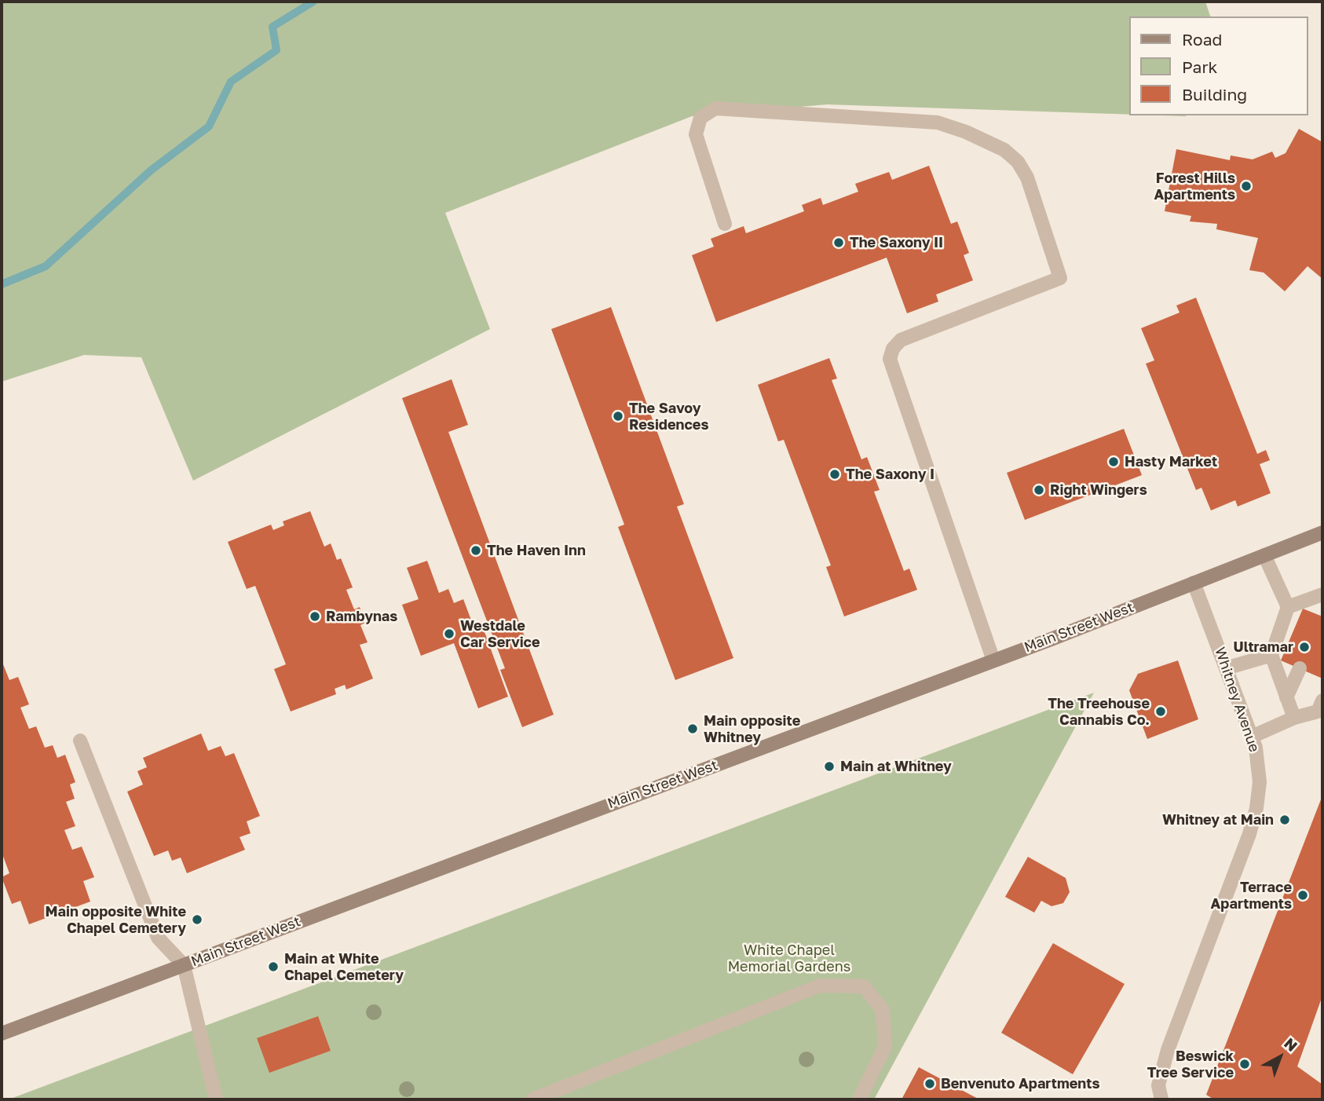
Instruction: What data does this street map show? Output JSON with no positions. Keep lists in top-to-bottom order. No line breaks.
{"streets":{"main road":["Main Street West"],"street":["Whitney Avenue"]},"crossings":[["Main Street West","Whitney Avenue"]],"parks":["White Chapel Memorial Gardens"],"places":["Forest Hills Apartments","The Saxony II","The Savoy Residences","Hasty Market","The Saxony I","Right Wingers","The Haven Inn","Rambynas","Westdale Car Service","Ultramar","The Treehouse Cannabis Co.","Main opposite Whitney","Main at Whitney","Whitney at Main","Terrace Apartments","Main opposite White Chapel Cemetery","Main at White Chapel Cemetery","Beswick Tree Service","Benvenuto Apartments"],"legend":["Road","Park","Building"],"north":"top right"}
